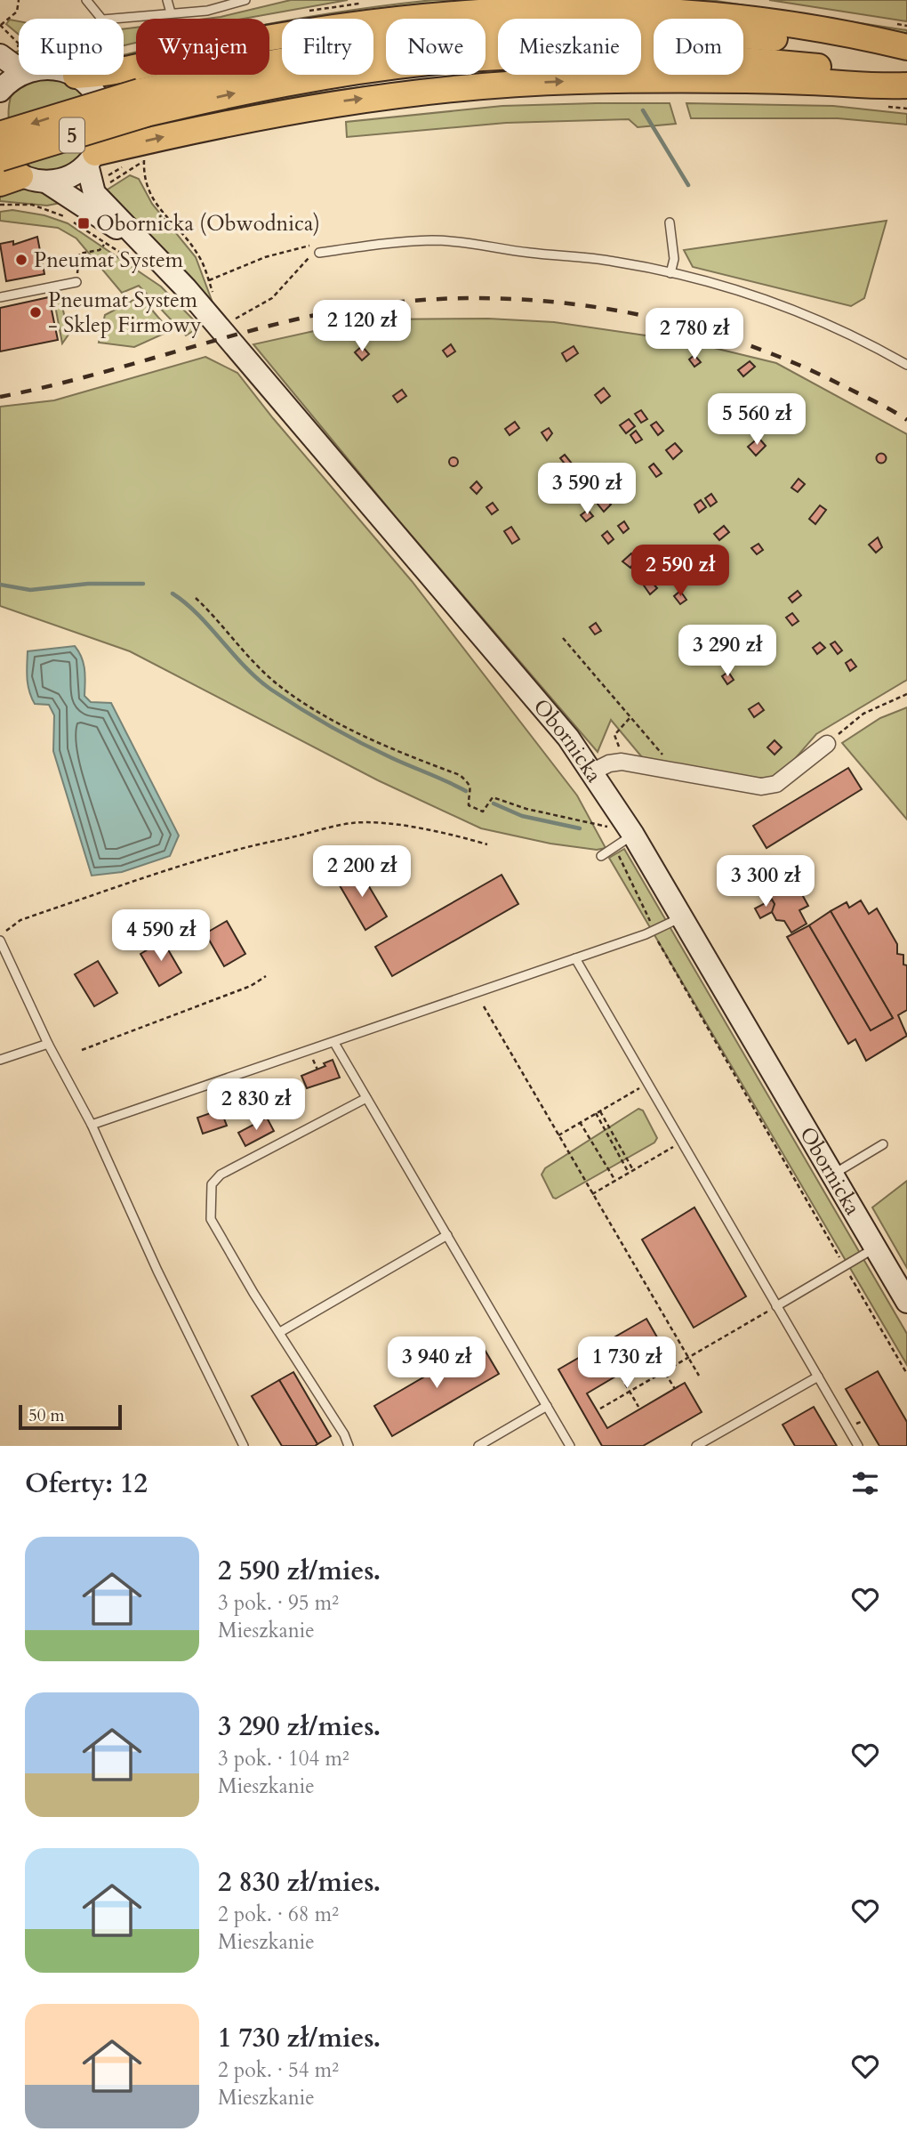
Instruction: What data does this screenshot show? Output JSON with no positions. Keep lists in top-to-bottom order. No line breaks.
{"streets":{"main road":["5","Obornicka"]},"places":{"transit":["Obornicka (Obwodnica)"],"other":["Pneumat System","Pneumat System - Sklep Firmowy"]},"scale_bar":"50 m","page":{"chip":["Kupno","Wynajem","Filtry","Nowe","Mieszkanie","Dom"],"price":["2 120 zł","2 780 zł","5 560 zł","3 590 zł","2 590 zł","3 290 zł","2 200 zł","3 300 zł","4 590 zł","2 830 zł","3 940 zł","1 730 zł"],"scale":"50 m","heading":"Oferty: 12","list":[{"name":"2 590 zł/mies.","note":"3 pok. · 95 m² · Mieszkanie"},{"name":"3 290 zł/mies.","note":"3 pok. · 104 m² · Mieszkanie"},{"name":"2 830 zł/mies.","note":"2 pok. · 68 m² · Mieszkanie"},{"name":"1 730 zł/mies.","note":"2 pok. · 54 m² · Mieszkanie"}]}}
